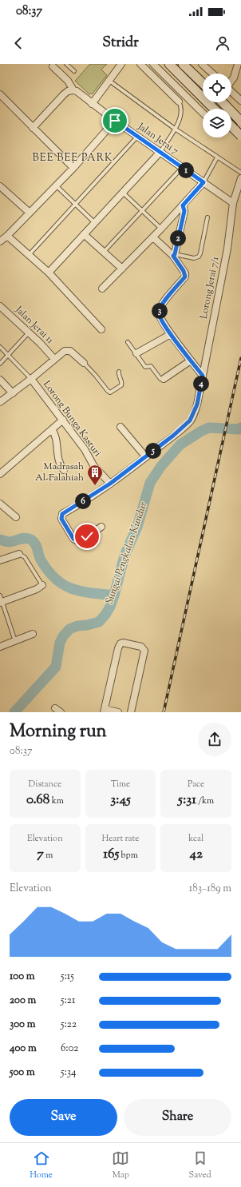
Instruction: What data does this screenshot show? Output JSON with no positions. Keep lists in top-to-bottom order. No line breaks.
{"streets":{"street":["Jalan Jerai 7","Lorong Jerai 7/1","Jalan Jerai 11","Lorong Bunga Kasturi"]},"crossings":[["Jalan Jerai 7","Lorong Jerai 7/1"],["Lorong Jerai 7/1","Lorong Bunga Kasturi"]],"districts":["BEE BEE PARK"],"water":["Sungai Pengkalan Kundur"],"places":{"building":["Madrasah Al-Falahiah"]},"page":{"status":"08:37","header":"Stridr","pins":["1","2","3","4","5","6"],"heading":["Morning run","08:37"],"stats":[["Distance","0.68 km"],["Time","3:45"],["Pace","5:31 /km"],["Elevation","7 m"],["Heart rate","165 bpm"],["kcal","42"]],"chart":["Elevation","183–189 m"],"list":[{"name":"100 m","note":"5:15"},{"name":"200 m","note":"5:21"},{"name":"300 m","note":"5:22"},{"name":"400 m","note":"6:02"},{"name":"500 m","note":"5:34"}],"buttons":["Save","Share"],"tabs":["Home","Map","Saved"]}}
